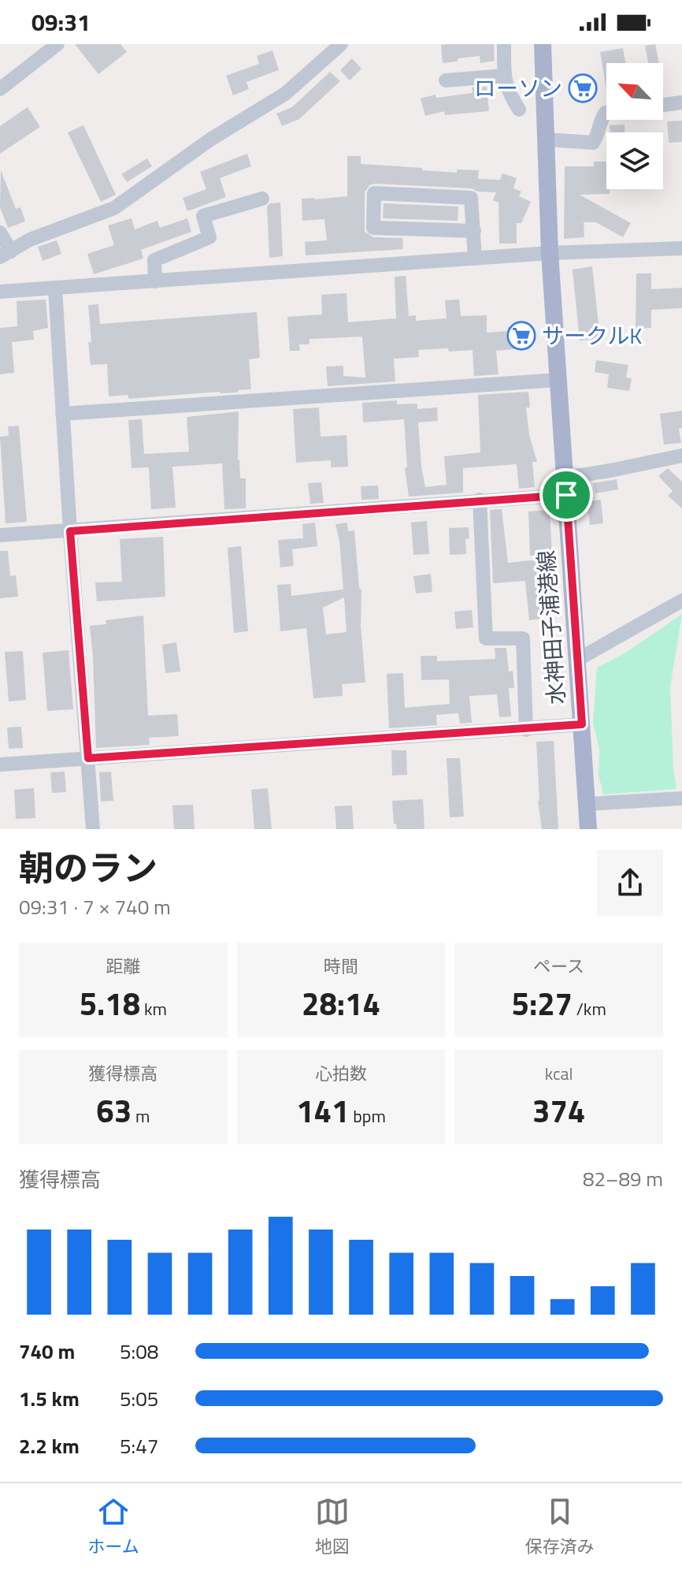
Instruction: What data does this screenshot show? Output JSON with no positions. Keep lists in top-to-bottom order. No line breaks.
{"streets":{"main road":["水神田子浦港線"]},"places":{"supermarket":["ローソン","サークルK"]},"north":"top left","page":{"status":"09:31","heading":["朝のラン","09:31 · 7 × 740 m"],"stats":[["距離","5.18 km"],["時間","28:14"],["ペース","5:27 /km"],["獲得標高","63 m"],["心拍数","141 bpm"],["kcal","374"]],"chart":["獲得標高","82–89 m"],"list":[{"name":"740 m","note":"5:08"},{"name":"1.5 km","note":"5:05"},{"name":"2.2 km","note":"5:47"}],"tabs":["ホーム","地図","保存済み"]}}
